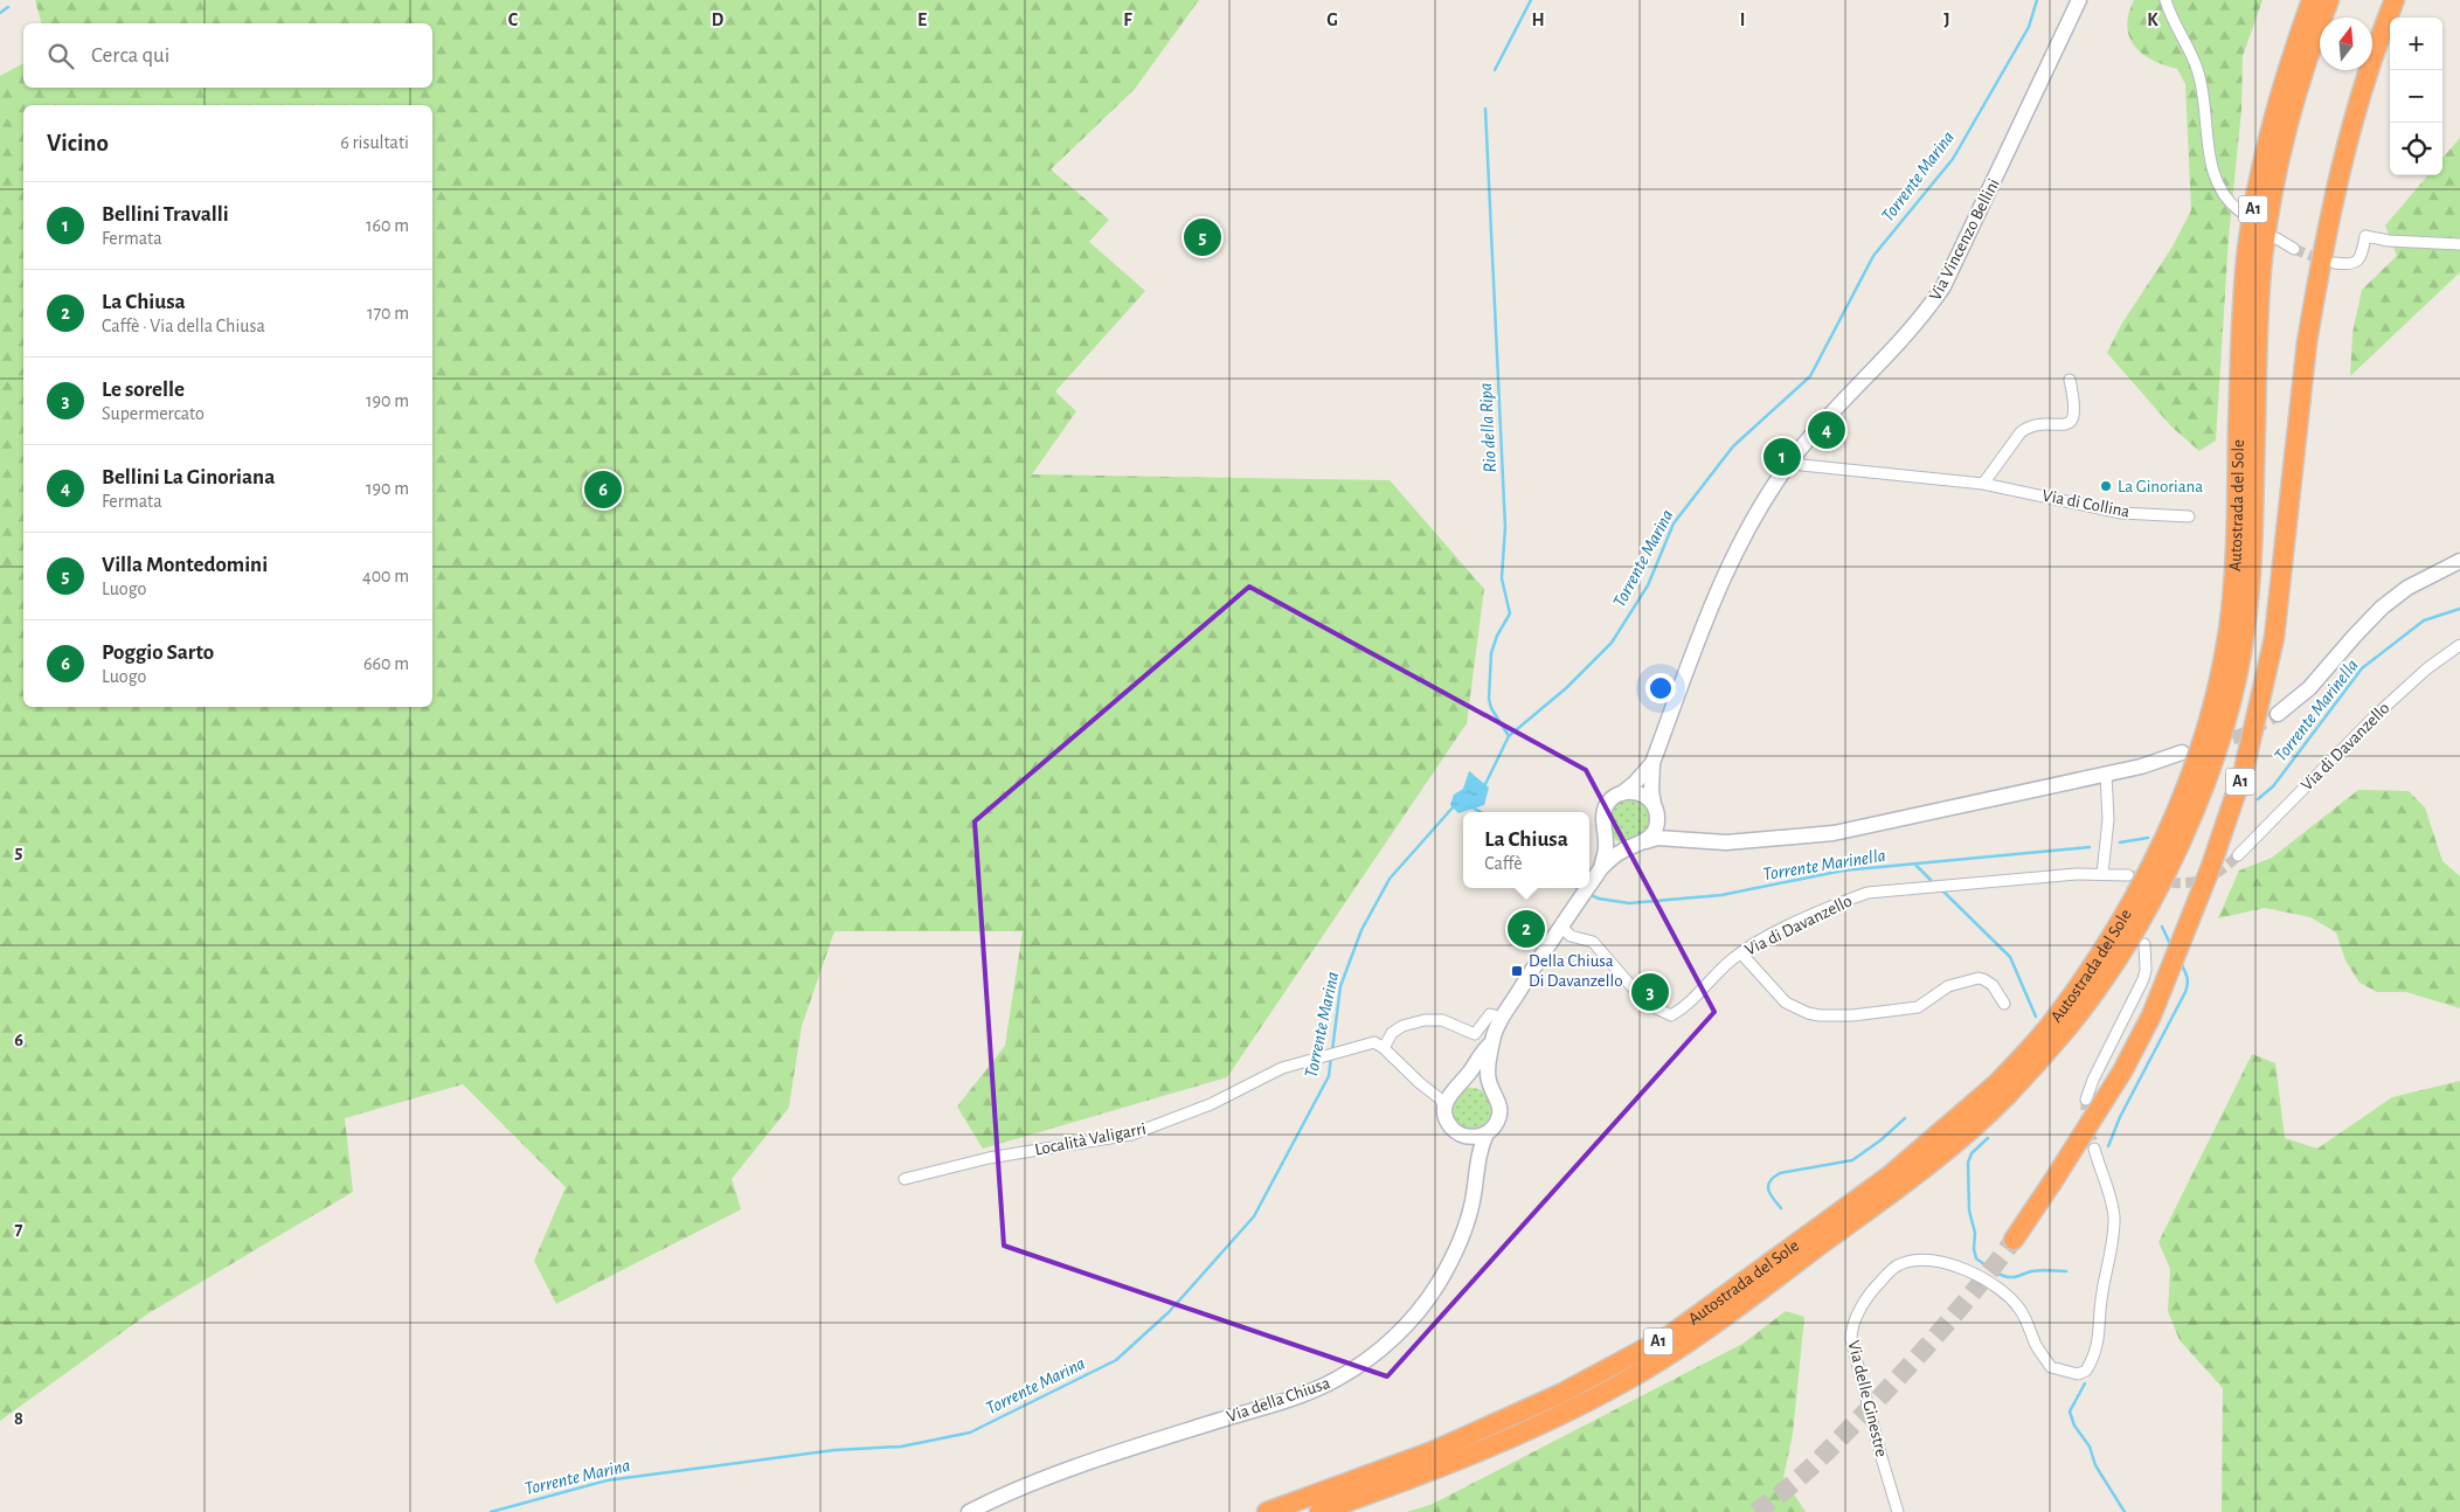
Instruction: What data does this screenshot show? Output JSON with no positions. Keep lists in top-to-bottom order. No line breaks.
{"streets":{"highway":["A1","Autostrada del Sole"],"main road":["Via Vincenzo Bellini","Via della Chiusa"],"street":["Via di Collina","Via di Davanzello","Località Valigarri","Via delle Ginestre"]},"crossings":[["Via Vincenzo Bellini","Via di Collina"],["Via Vincenzo Bellini","Via della Chiusa"],["Via di Davanzello","Via della Chiusa"]],"water":["Torrente Marina","Rio della Ripa","Torrente Marinella"],"places":{"other":["La Ginoriana"],"transit":["Della Chiusa Di Davanzello"]},"north":"top","page":{"map_buttons":["+","−"],"search":"Cerca qui","heading":["Vicino","6 risultati"],"list":[{"mark":"1","name":"Bellini Travalli","note":"Fermata","value":"160 m"},{"mark":"2","name":"La Chiusa","note":"Caffè · Via della Chiusa","value":"170 m"},{"mark":"3","name":"Le sorelle","note":"Supermercato","value":"190 m"},{"mark":"4","name":"Bellini La Ginoriana","note":"Fermata","value":"190 m"},{"mark":"5","name":"Villa Montedomini","note":"Luogo","value":"400 m"},{"mark":"6","name":"Poggio Sarto","note":"Luogo","value":"660 m"}],"pins":["5","4","1","6","2","3"],"popup":["La Chiusa","Caffè"]},"grid":{"columns":["C","D","E","F","G","H","I","J","K"],"rows":["5","6","7","8"]}}
